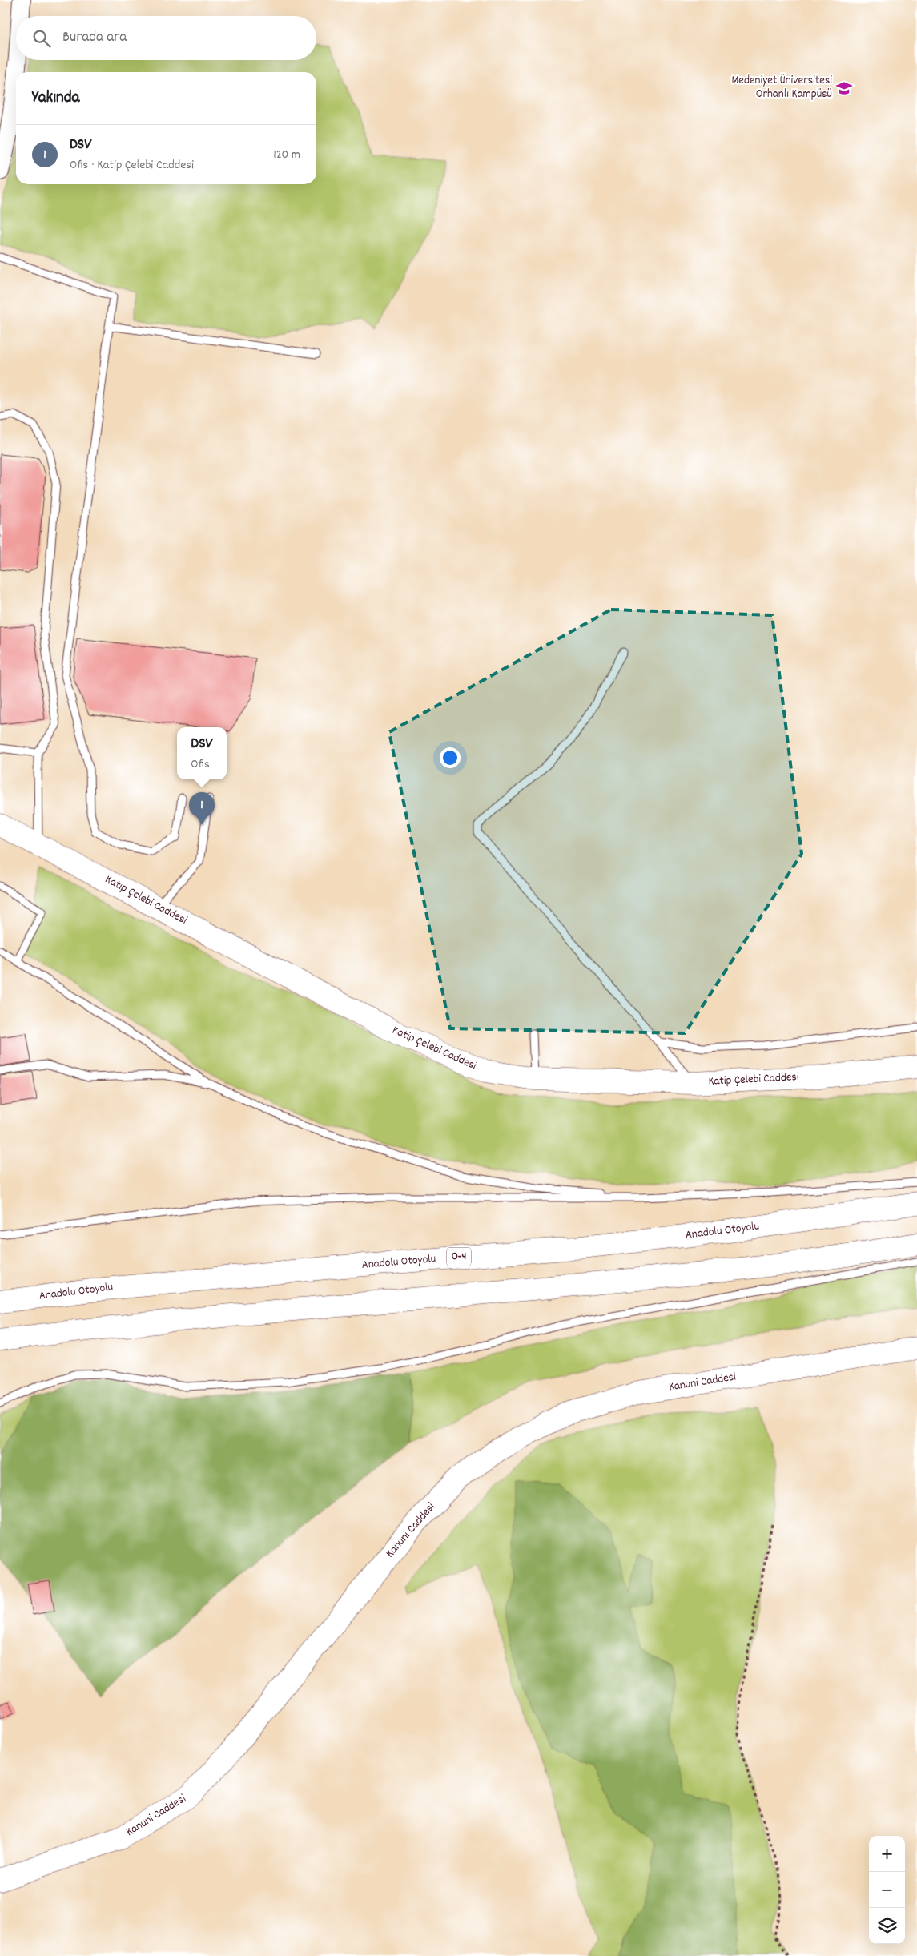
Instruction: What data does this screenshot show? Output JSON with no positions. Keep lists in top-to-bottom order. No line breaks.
{"streets":{"main road":["Katip Çelebi Caddesi","Anadolu Otoyolu","O-4","Kanuni Caddesi"]},"places":{"school or university":["Medeniyet Üniversitesi Orhanlı Kampüsü"]},"page":{"search":"Burada ara","heading":"Yakında","list":[{"mark":"1","name":"DSV","note":"Ofis · Katip Çelebi Caddesi","value":"120 m"}],"popup":["DSV","Ofis"],"pins":"1","map_buttons":["+","−"]}}
